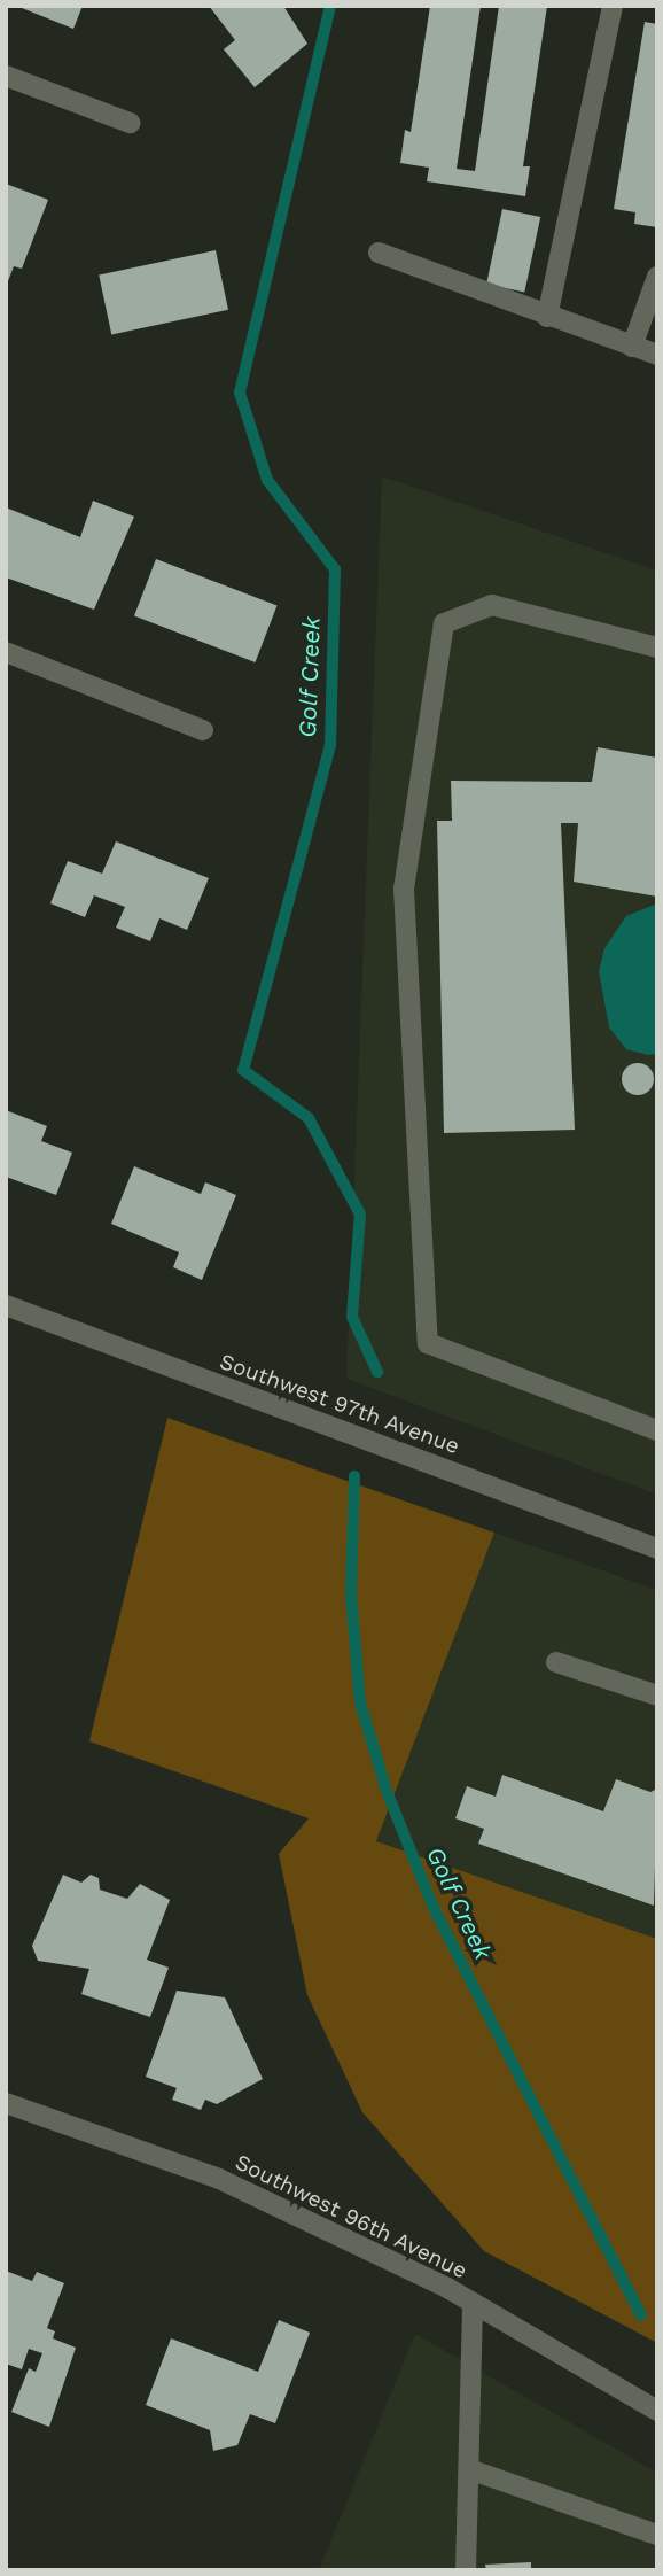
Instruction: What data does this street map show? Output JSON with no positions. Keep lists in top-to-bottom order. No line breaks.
{"streets":{"street":["Southwest 97th Avenue","Southwest 96th Avenue"]},"water":["Golf Creek"]}
